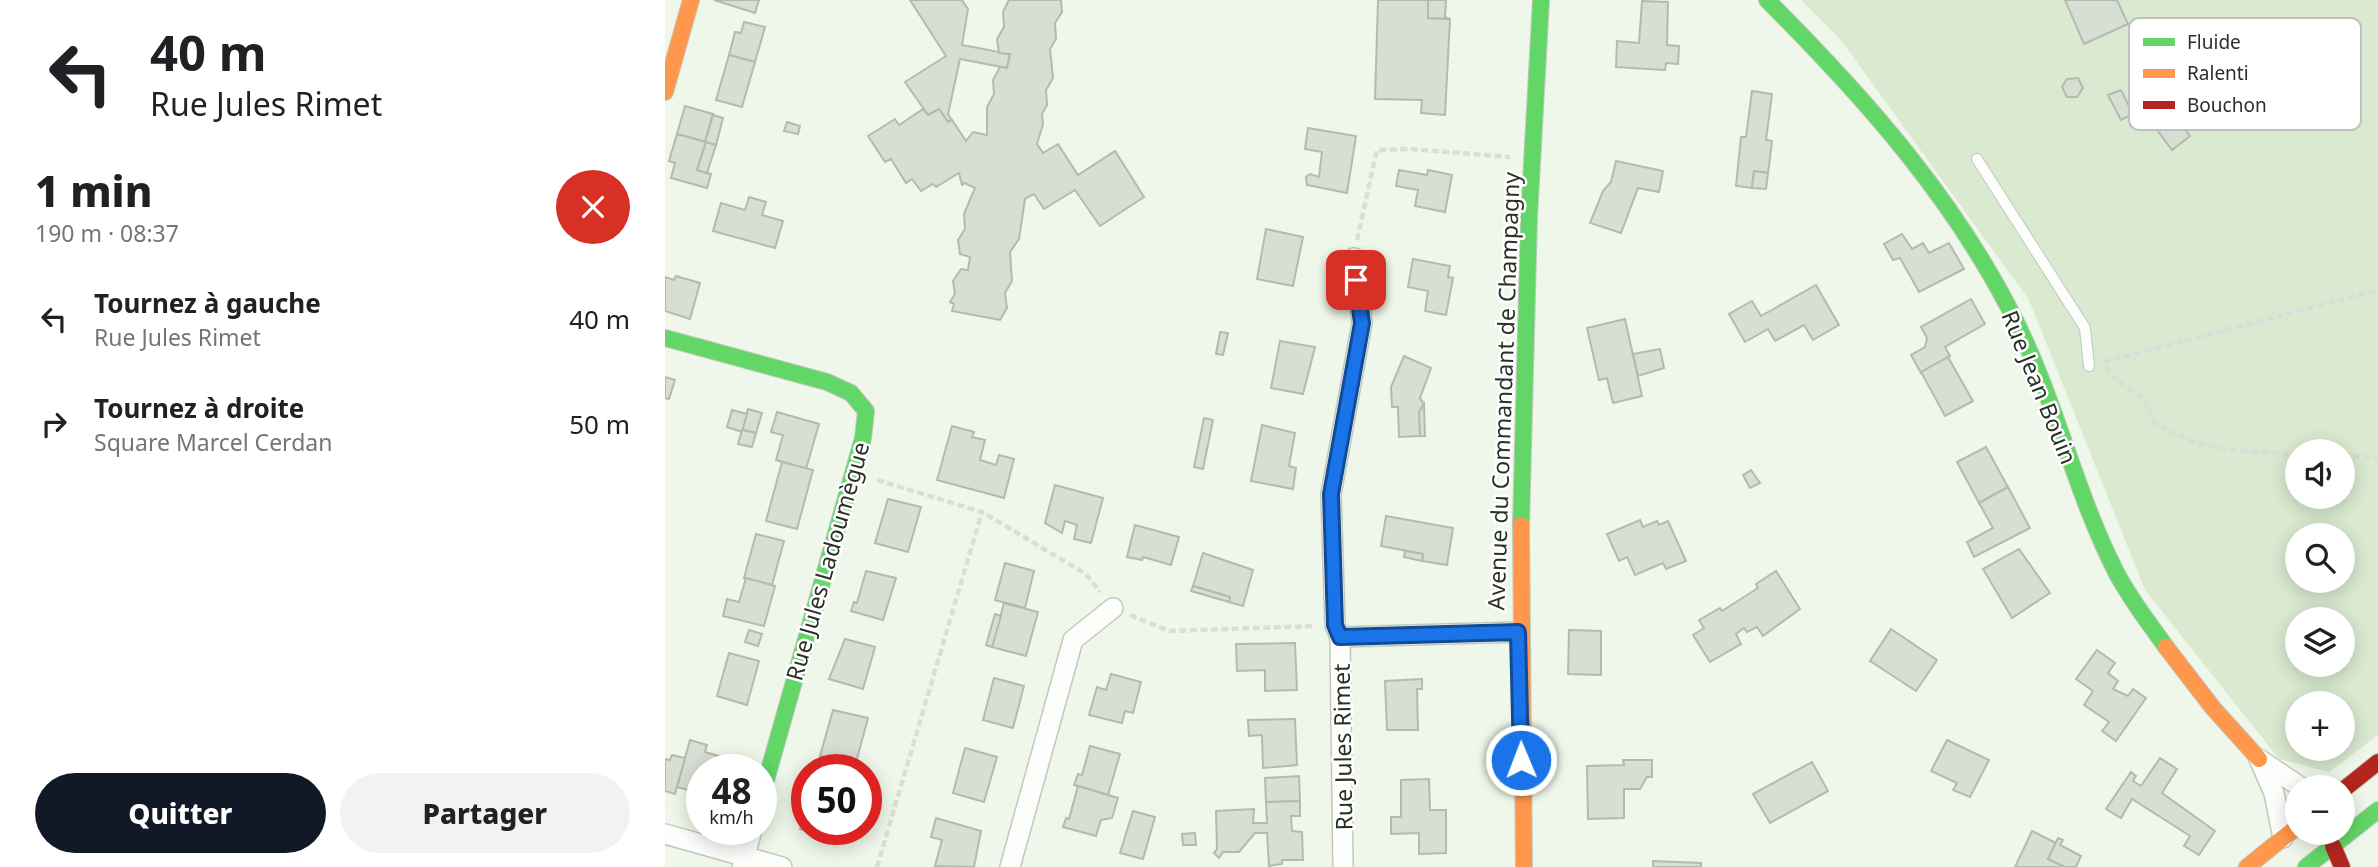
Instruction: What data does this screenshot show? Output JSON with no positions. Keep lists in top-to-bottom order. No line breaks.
{"streets":{"street":["Rue Jean Bouin","Avenue du Commandant de Champagny","Rue Jules Ladoumègue","Rue Jules Rimet"]},"crossings":[["Avenue du Commandant de Champagny","Rue Jules Rimet"]],"legend":["Fluide","Ralenti","Bouchon"],"page":{"turn":["40 m","Rue Jules Rimet"],"heading":["1 min","190 m · 08:37"],"list":[{"name":"Tournez à gauche","note":"Rue Jules Rimet","value":"40 m"},{"name":"Tournez à droite","note":"Square Marcel Cerdan","value":"50 m"}],"map_buttons":["+","−"],"speed":"48 km/h","limit":"50","buttons":["Quitter","Partager"]}}
